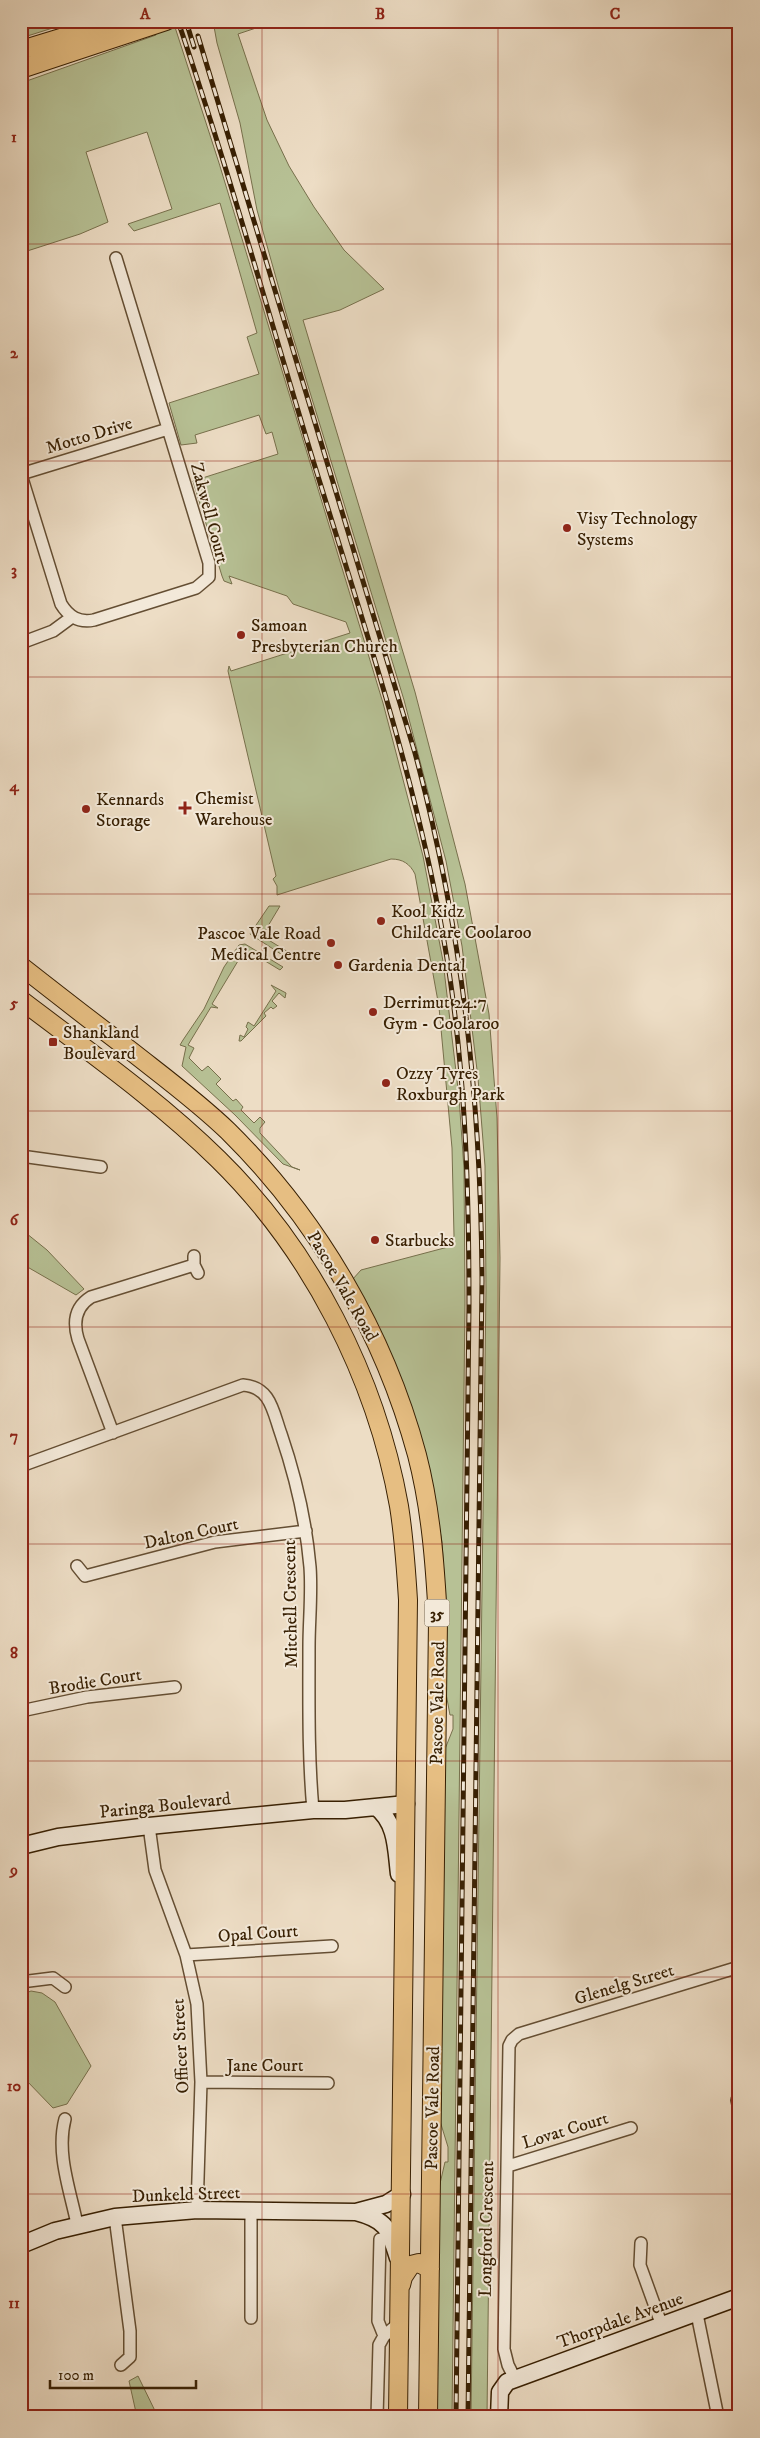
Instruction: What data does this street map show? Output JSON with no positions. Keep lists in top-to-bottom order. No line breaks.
{"streets":{"main road":["Pascoe Vale Road","35"],"street":["Motto Drive","Zakwell Court","Dalton Court","Mitchell Crescent","Brodie Court","Paringa Boulevard","Opal Court","Glenelg Street","Officer Street","Jane Court","Lovat Court","Dunkeld Street","Longford Crescent","Thorpdale Avenue"]},"crossings":[["Motto Drive","Zakwell Court"],["Pascoe Vale Road","Paringa Boulevard"],["Pascoe Vale Road","Dunkeld Street"],["Dalton Court","Mitchell Crescent"],["Mitchell Crescent","Paringa Boulevard"],["Paringa Boulevard","Officer Street"],["Opal Court","Officer Street"],["Glenelg Street","Longford Crescent"],["Officer Street","Jane Court"],["Officer Street","Dunkeld Street"],["Lovat Court","Longford Crescent"],["Longford Crescent","Thorpdale Avenue"]],"places":{"other":["Visy Technology Systems","Samoan Presbyterian Church","Kennards Storage","Kool Kidz Childcare Coolaroo","Pascoe Vale Road Medical Centre","Gardenia Dental","Derrimut 24:7 Gym - Coolaroo","Ozzy Tyres Roxburgh Park","Starbucks"],"health":["Chemist Warehouse"],"transit":["Shankland Boulevard"]},"scale_bar":"100 m","grid":{"columns":["A","B","C"],"rows":["1","2","3","4","5","6","7","8","9","10","11"]}}
